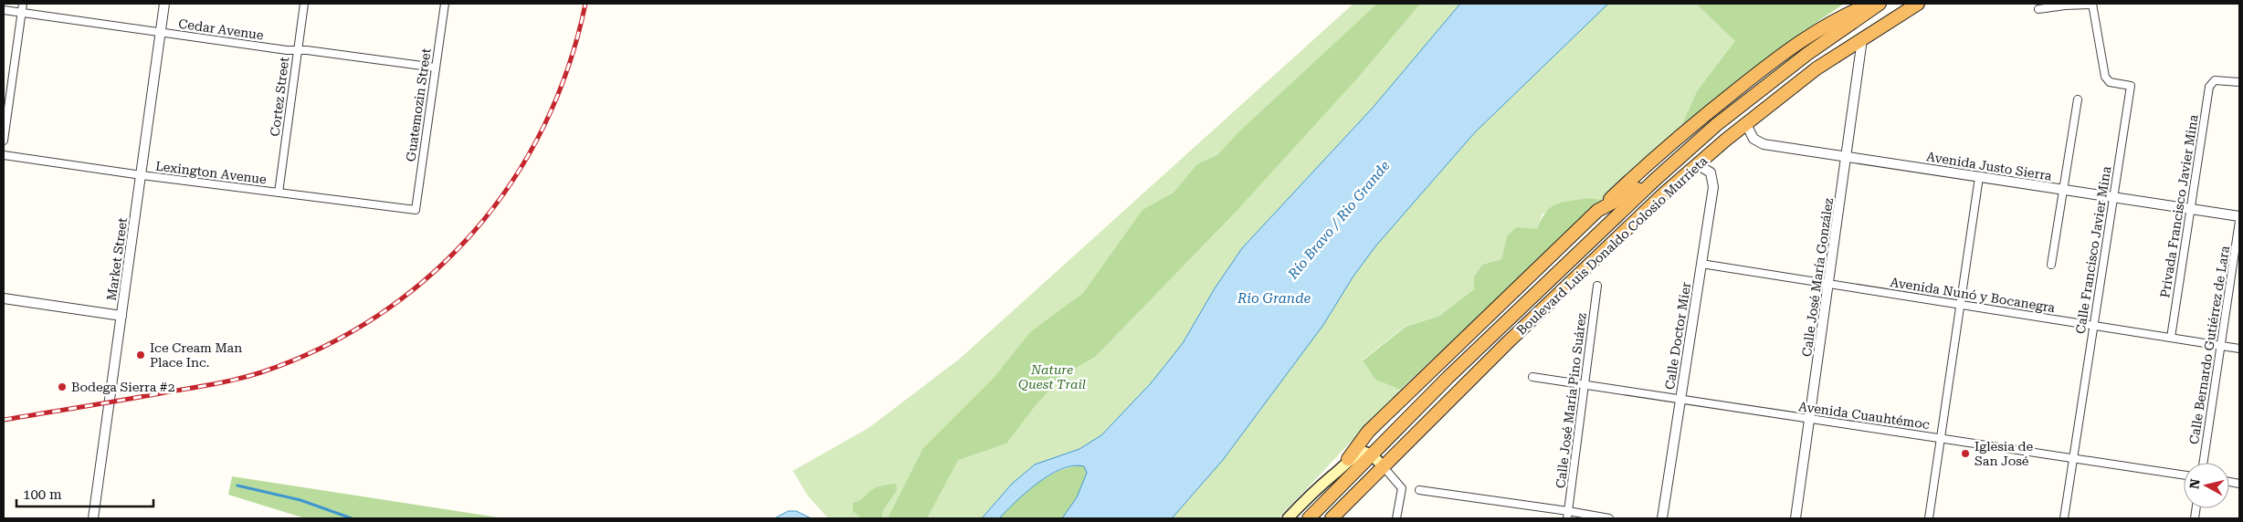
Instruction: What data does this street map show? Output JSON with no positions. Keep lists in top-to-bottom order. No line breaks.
{"streets":{"highway":["Boulevard Luis Donaldo Colosio Murrieta"],"street":["Cedar Avenue","Cortez Street","Guatemozin Street","Avenida Justo Sierra","Lexington Avenue","Privada Francisco Javier Mina","Calle Francisco Javier Mina","Market Street","Calle José María González","Avenida Nunó y Bocanegra","Calle Doctor Mier","Calle Bernardo Gutiérrez de Lara","Calle José María Pino Suárez","Avenida Cuauhtémoc"]},"crossings":[["Cedar Avenue","Cortez Street"],["Cedar Avenue","Guatemozin Street"],["Cedar Avenue","Market Street"],["Cortez Street","Lexington Avenue"],["Guatemozin Street","Lexington Avenue"],["Avenida Justo Sierra","Privada Francisco Javier Mina"],["Avenida Justo Sierra","Boulevard Luis Donaldo Colosio Murrieta"],["Avenida Justo Sierra","Calle Francisco Javier Mina"],["Avenida Justo Sierra","Calle José María González"],["Lexington Avenue","Market Street"],["Privada Francisco Javier Mina","Avenida Nunó y Bocanegra"],["Boulevard Luis Donaldo Colosio Murrieta","Calle José María González"],["Boulevard Luis Donaldo Colosio Murrieta","Calle Doctor Mier"],["Calle Francisco Javier Mina","Avenida Nunó y Bocanegra"],["Calle Francisco Javier Mina","Avenida Cuauhtémoc"],["Calle José María González","Avenida Nunó y Bocanegra"],["Calle José María González","Avenida Cuauhtémoc"],["Avenida Nunó y Bocanegra","Calle Doctor Mier"],["Avenida Nunó y Bocanegra","Calle Bernardo Gutiérrez de Lara"],["Calle Doctor Mier","Avenida Cuauhtémoc"],["Calle José María Pino Suárez","Avenida Cuauhtémoc"]],"water":["Río Bravo / Rio Grande","Rio Grande"],"parks":["Nature Quest Trail"],"places":["Ice Cream Man Place Inc.","Bodega Sierra #2","Iglesia de San José"],"scale_bar":"100 m","north":"left"}
